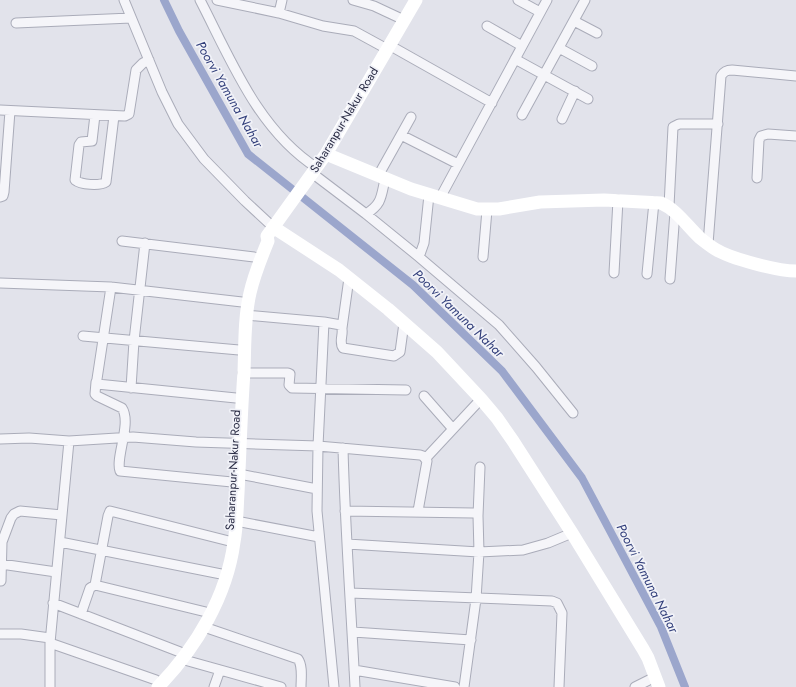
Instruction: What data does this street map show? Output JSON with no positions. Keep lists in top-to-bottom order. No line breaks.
{"streets":{"main road":["Saharanpur-Nakur Road"]},"water":["Poorvi Yamuna Nahar"]}
